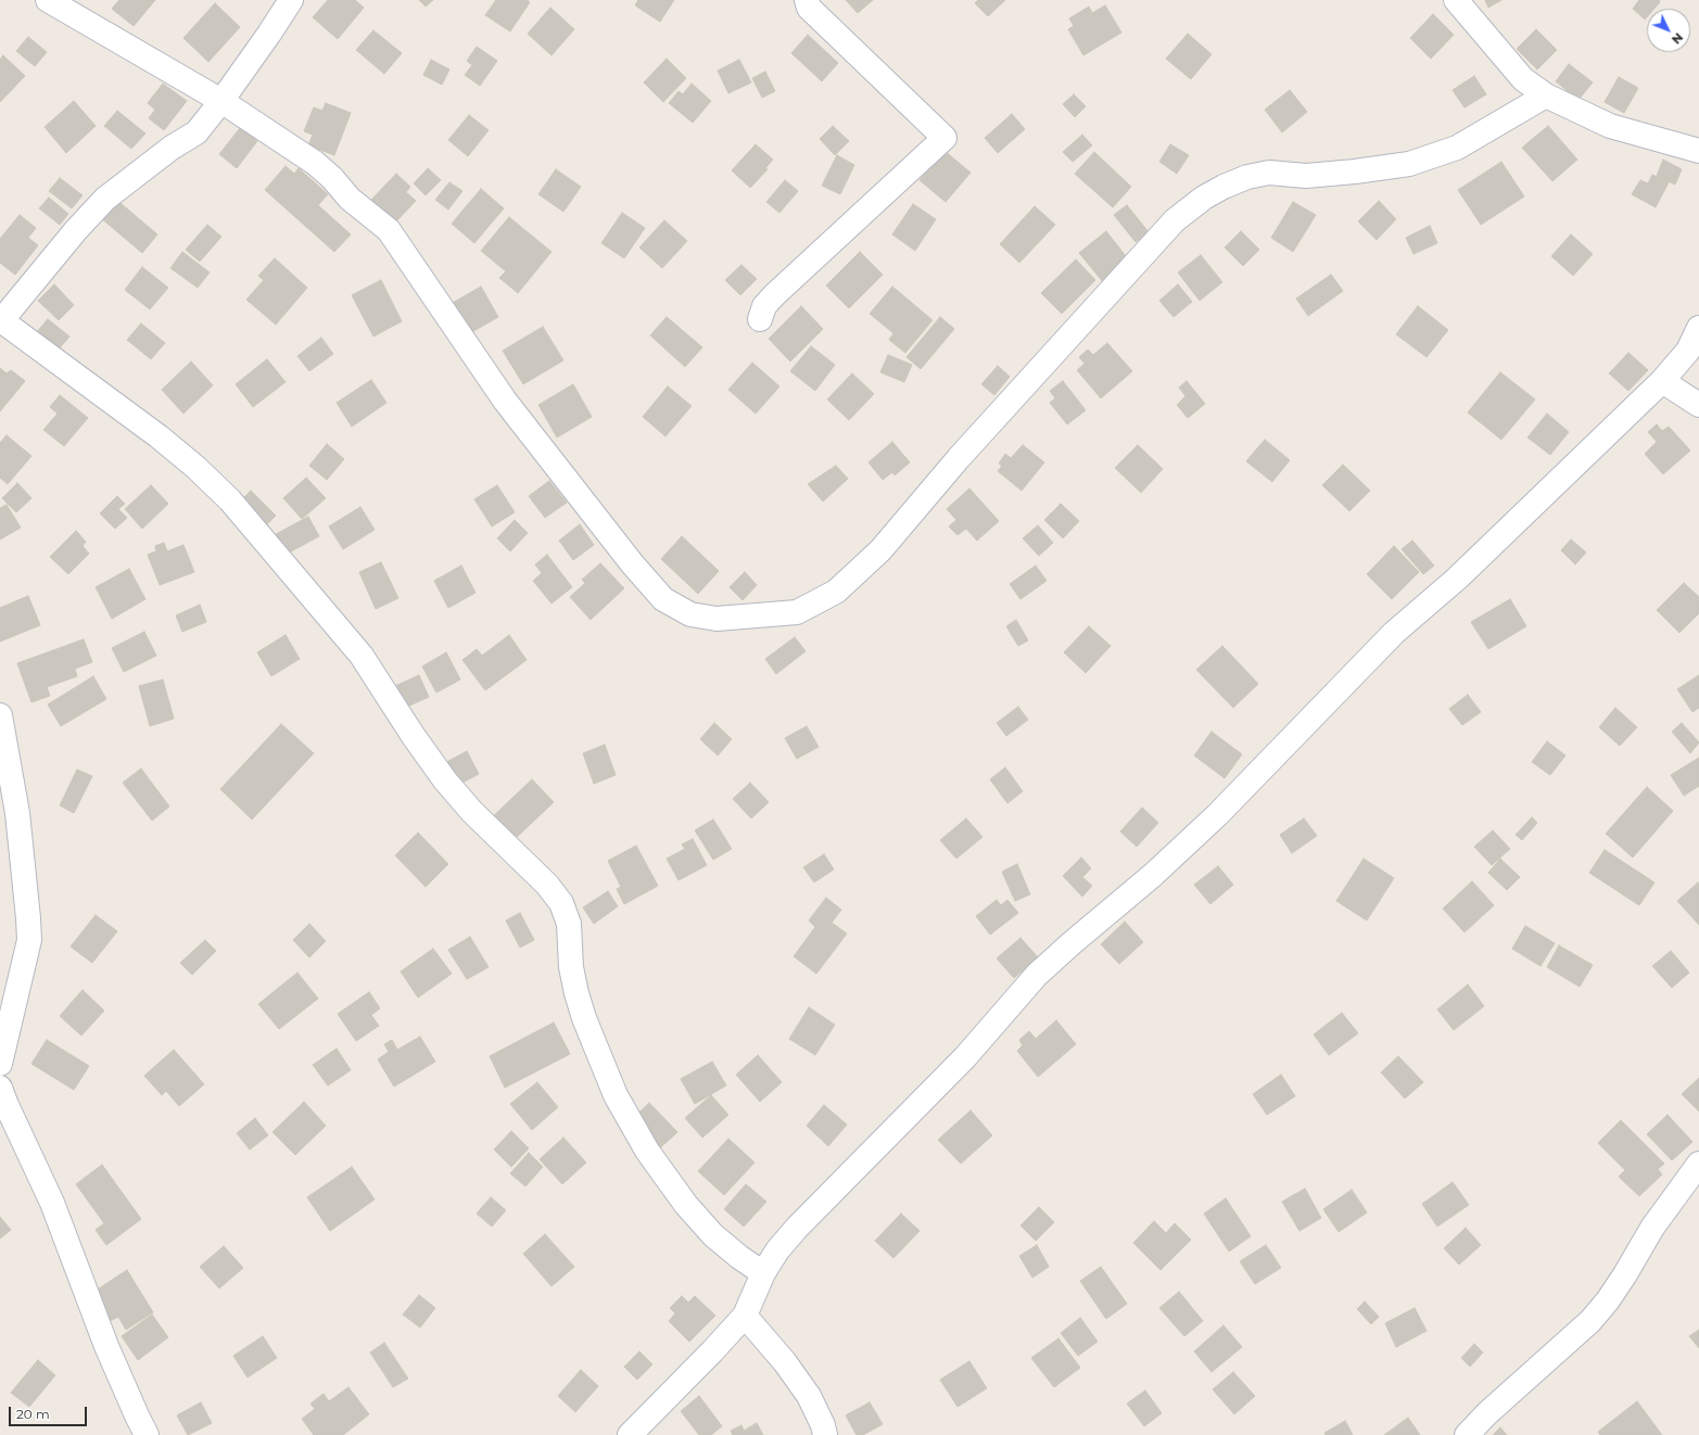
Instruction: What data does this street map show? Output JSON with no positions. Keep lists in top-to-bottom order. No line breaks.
{"scale_bar":"20 m","north":"bottom right"}
